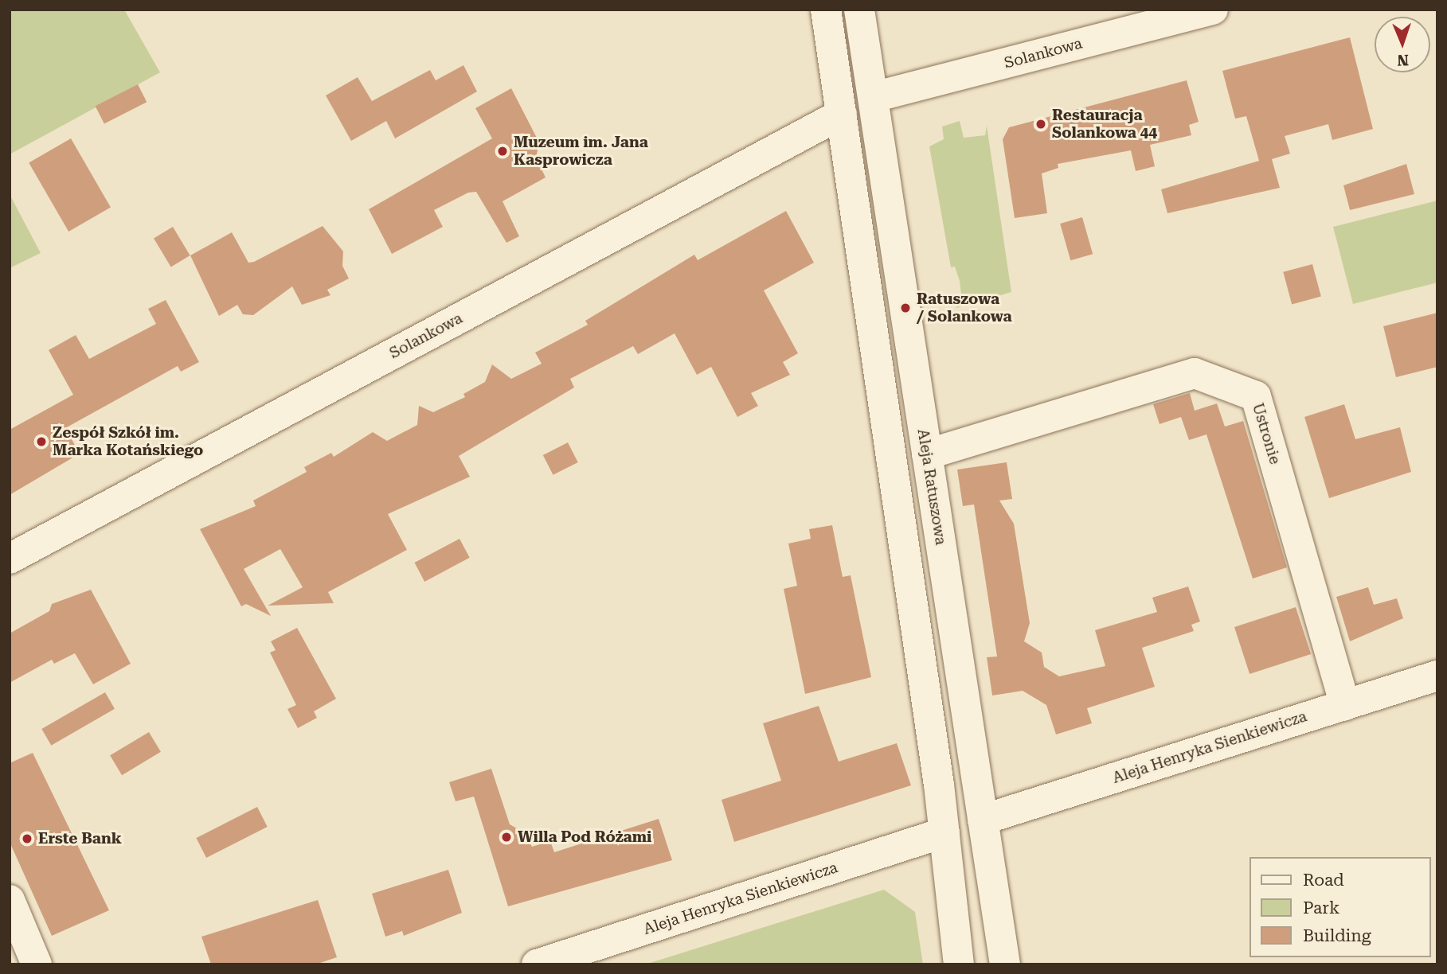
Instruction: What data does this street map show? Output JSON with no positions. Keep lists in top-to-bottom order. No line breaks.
{"streets":{"street":["Solankowa","Ustronie","Aleja Ratuszowa","Aleja Henryka Sienkiewicza"]},"crossings":[["Solankowa","Aleja Ratuszowa"],["Ustronie","Aleja Ratuszowa"],["Ustronie","Aleja Henryka Sienkiewicza"],["Aleja Ratuszowa","Aleja Henryka Sienkiewicza"]],"places":["Restauracja Solankowa 44","Muzeum im. Jana Kasprowicza","Ratuszowa / Solankowa","Zespół Szkół im. Marka Kotańskiego","Willa Pod Różami","Erste Bank"],"legend":["Road","Park","Building"],"north":"bottom"}
